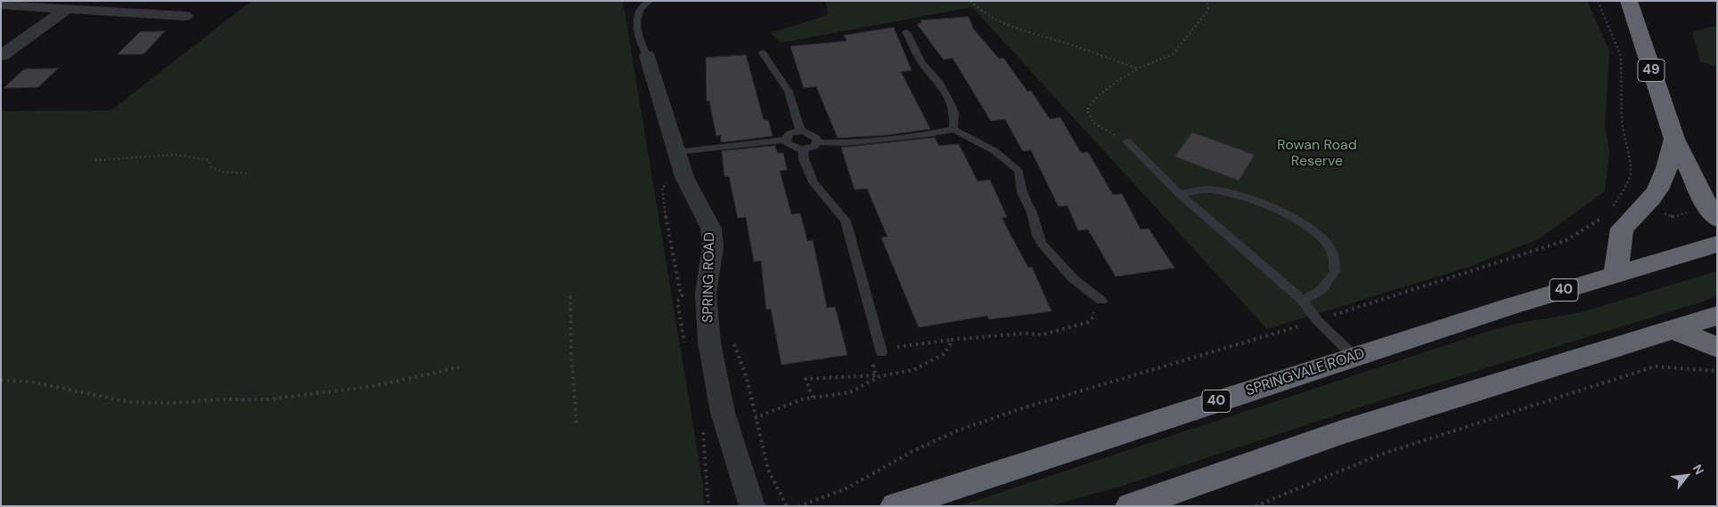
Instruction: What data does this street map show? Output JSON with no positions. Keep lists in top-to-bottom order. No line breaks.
{"streets":{"highway":["49","40","SPRINGVALE ROAD"],"street":["SPRING ROAD"]},"parks":["Rowan Road Reserve"],"north":"top right"}
